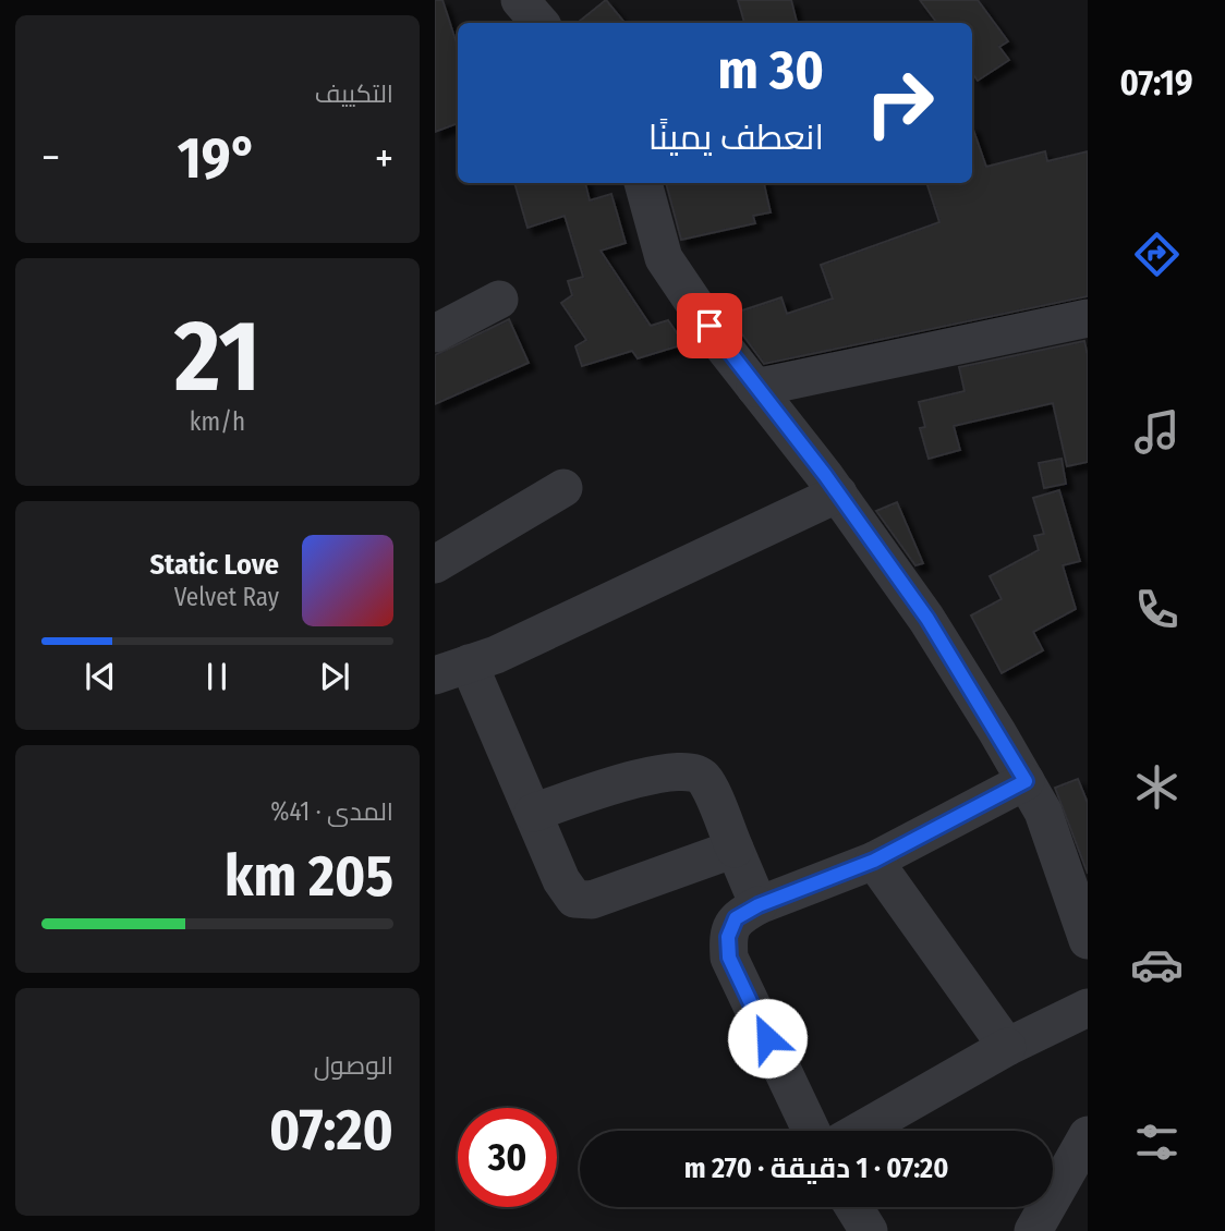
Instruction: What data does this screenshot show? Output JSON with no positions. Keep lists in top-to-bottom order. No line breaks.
{"page":{"tabs":"07:19","tile":["التكييف",["21","km/h"],["المدى · 41%","205 km"],["الوصول","07:20"]],"turn":["30 m","انعطف يمينًا"],"heat":["−","19°","+"],"song":["Static Love","Velvet Ray"],"limit":"30","trip":"07:20 · 1 دقيقة · 270 m"}}
